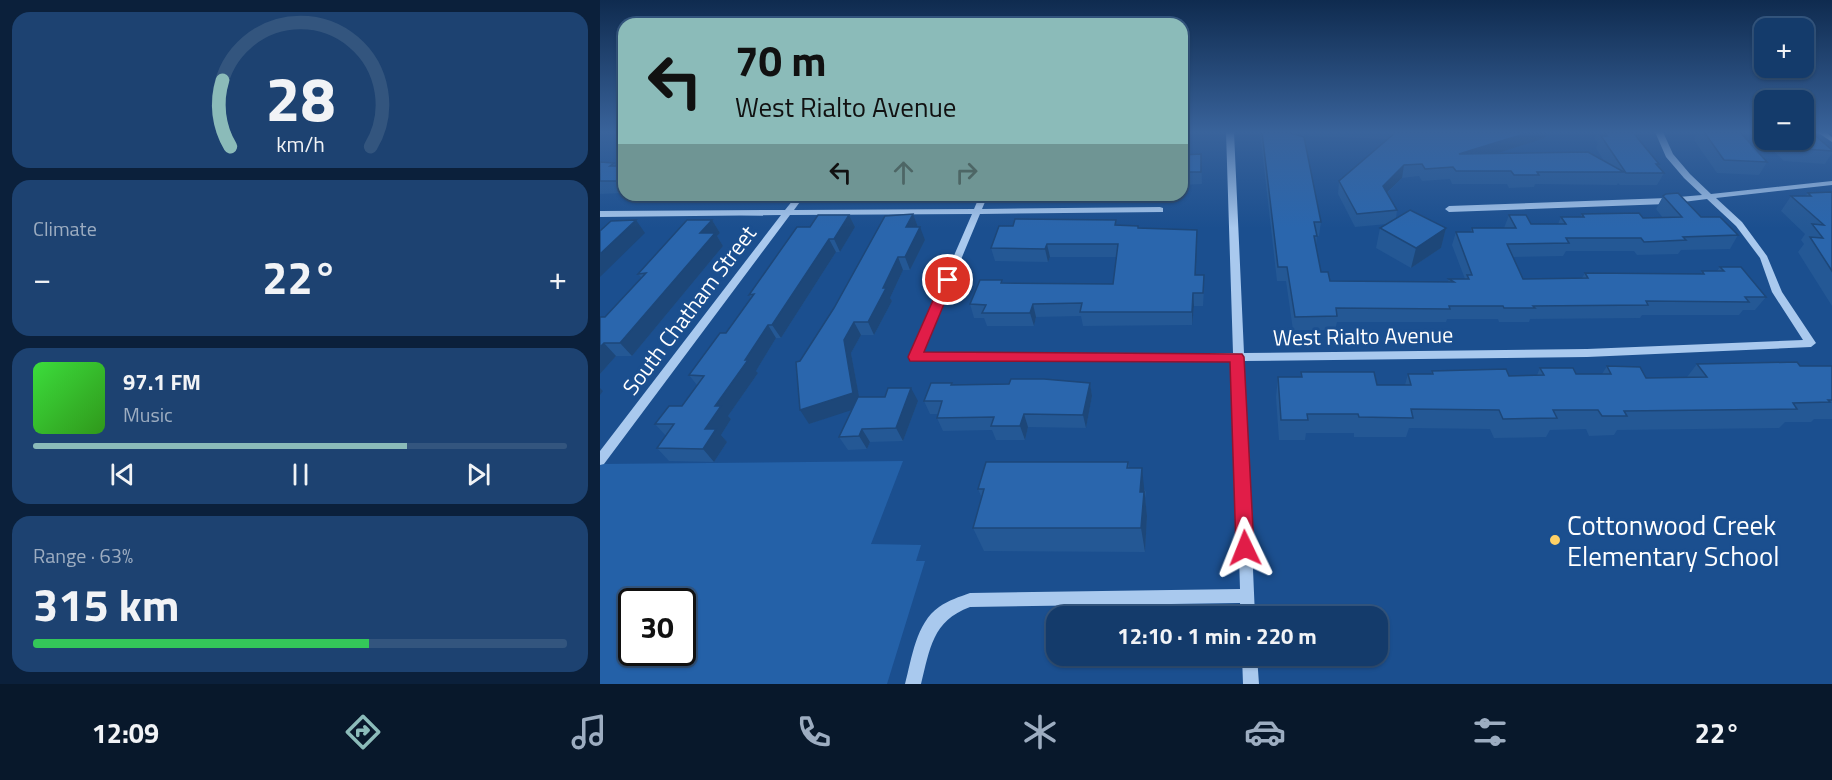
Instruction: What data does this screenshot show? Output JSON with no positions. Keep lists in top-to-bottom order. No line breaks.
{"streets":{"street":["South Chatham Street","West Rialto Avenue"]},"places":["Cottonwood Creek Elementary School"],"page":{"map_buttons":["+","−"],"turn":["70 m","West Rialto Avenue"],"tile":["Climate",["Range · 63%","315 km"]],"heat":["−","22°","+"],"song":["97.1 FM","Music"],"limit":"30","trip":"12:10 · 1 min · 220 m","tabs":["12:09","22°"],"gauge":["28","km/h"]}}
